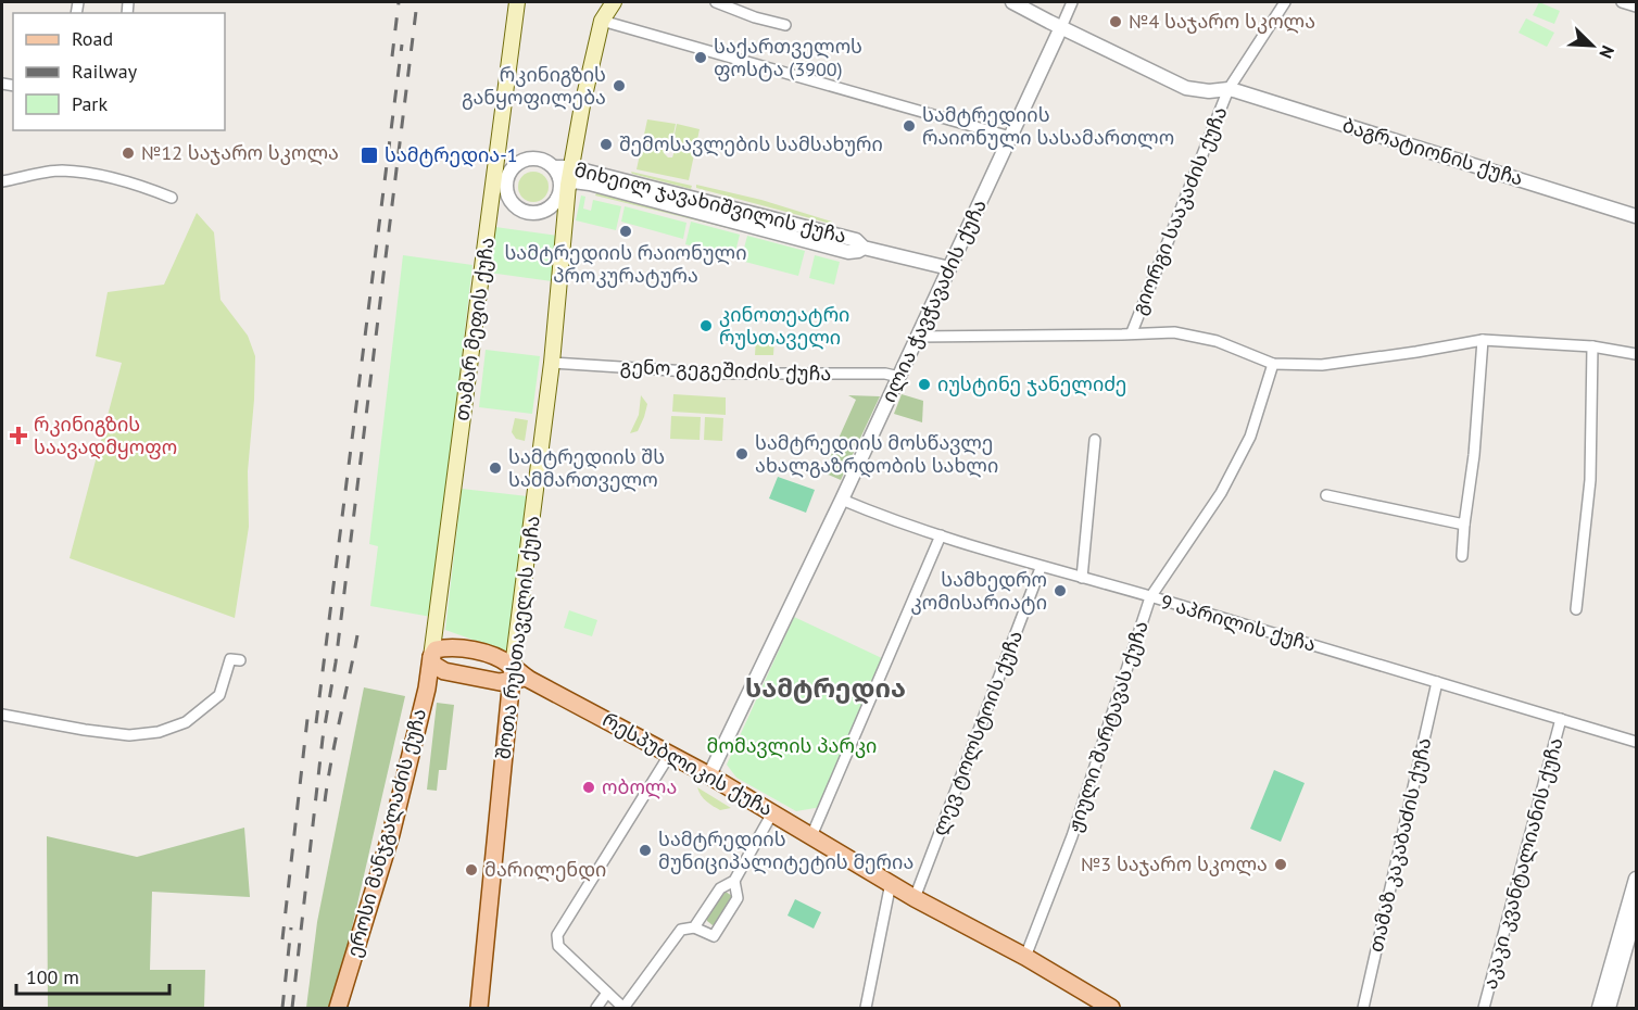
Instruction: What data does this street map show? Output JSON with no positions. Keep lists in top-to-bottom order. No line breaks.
{"streets":{"main road":["თამარ მეფის ქუჩა","შოთა რუსთაველის ქუჩა","რესპუბლიკის ქუჩა","ეროსი მანჯგალაძის ქუჩა"],"street":["ბაგრატიონის ქუჩა","მიხეილ ჯავახიშვილის ქუჩა","გიორგი სააკაძის ქუჩა","ილია ჭავჭავაძის ქუჩა","გენო გეგეშიძის ქუჩა","9 აპრილის ქუჩა","ჟიული შარტავას ქუჩა","ლევ ტოლსტოის ქუჩა","თამაზ კაკაბაძის ქუჩა","აკაკი კვანტალიანის ქუჩა"]},"crossings":[["ბაგრატიონის ქუჩა","გიორგი სააკაძის ქუჩა"],["ბაგრატიონის ქუჩა","ილია ჭავჭავაძის ქუჩა"],["მიხეილ ჯავახიშვილის ქუჩა","ილია ჭავჭავაძის ქუჩა"],["მიხეილ ჯავახიშვილის ქუჩა","შოთა რუსთაველის ქუჩა"],["ილია ჭავჭავაძის ქუჩა","გენო გეგეშიძის ქუჩა"],["ილია ჭავჭავაძის ქუჩა","9 აპრილის ქუჩა"],["ილია ჭავჭავაძის ქუჩა","რესპუბლიკის ქუჩა"],["თამარ მეფის ქუჩა","ეროსი მანჯგალაძის ქუჩა"],["გენო გეგეშიძის ქუჩა","შოთა რუსთაველის ქუჩა"],["9 აპრილის ქუჩა","ჟიული შარტავას ქუჩა"],["9 აპრილის ქუჩა","ლევ ტოლსტოის ქუჩა"],["9 აპრილის ქუჩა","თამაზ კაკაბაძის ქუჩა"],["9 აპრილის ქუჩა","აკაკი კვანტალიანის ქუჩა"],["ჟიული შარტავას ქუჩა","რესპუბლიკის ქუჩა"],["ლევ ტოლსტოის ქუჩა","რესპუბლიკის ქუჩა"]],"districts":["სამტრედია"],"parks":["მომავლის პარკი"],"places":{"other":["№4 საჯარო სკოლა","საქართველოს ფოსტა (3900)","რკინიგზის განყოფილება","სამტრედიის რაიონული სასამართლო","შემოსავლების სამსახური","№12 საჯარო სკოლა","სამტრედიის რაიონული პროკურატურა","კინოთეატრი რუსთაველი","იუსტინე ჯანელიძე","სამტრედიის მოსწავლე ახალგაზრდობის სახლი","სამტრედიის შს სამმართველო","სამხედრო კომისარიატი","ობოლა","სამტრედიის მუნიციპალიტეტის მერია","№3 საჯარო სკოლა","მარილენდი"],"transit":["სამტრედია-1"],"health":["რკინიგზის საავადმყოფო"]},"legend":["Road","Railway","Park"],"scale_bar":"100 m","north":"bottom right"}
